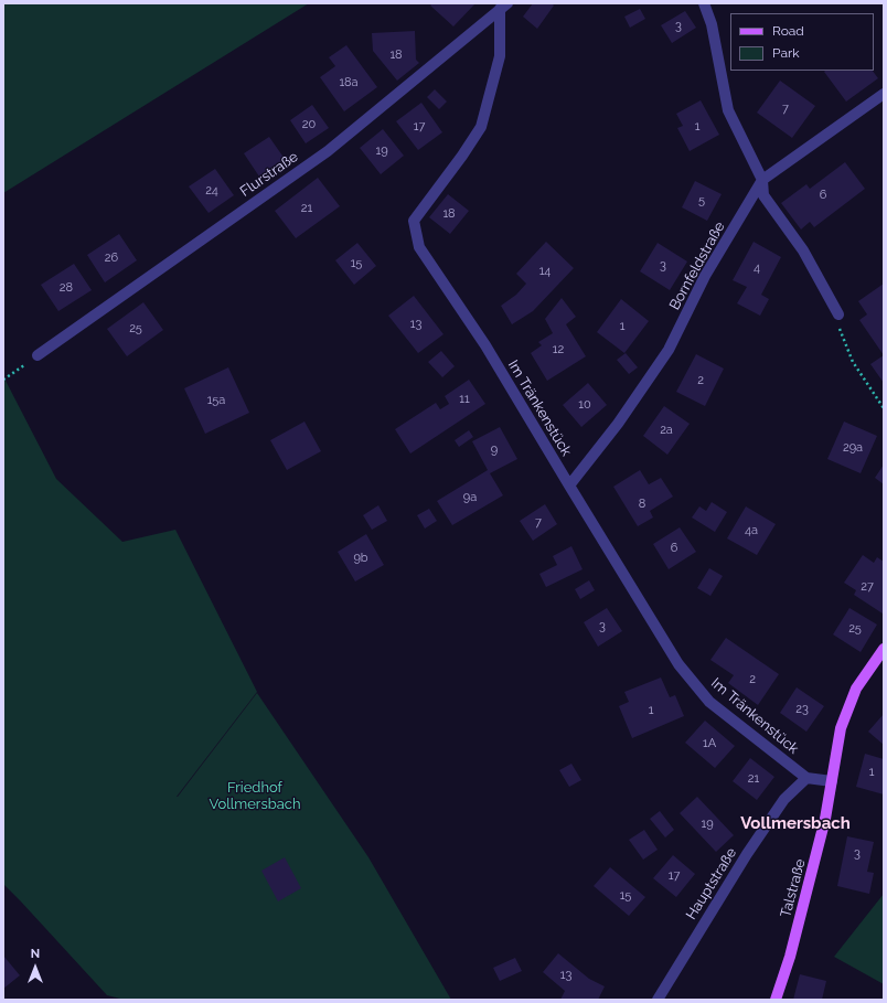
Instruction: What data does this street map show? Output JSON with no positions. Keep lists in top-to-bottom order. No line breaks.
{"streets":{"main road":["Talstraße"],"street":["Flurstraße","Bornfeldstraße","Im Tränkenstück","Hauptstraße"]},"crossings":[["Flurstraße","Im Tränkenstück"],["Bornfeldstraße","Im Tränkenstück"],["Im Tränkenstück","Hauptstraße"]],"districts":["Vollmersbach"],"parks":["Friedhof Vollmersbach"],"house_numbers":["3","18","18a","7","20","17","1","19","24","6","5","21","18","26","15","3","4","14","28","13","1","25","12","2","11","15a","10","2a","29a","9","9a","8","7","4a","6","9b","27","3","25","2","23","1","1A","1","21","19","3","17","15","13"],"legend":["Road","Park"],"north":"top"}
